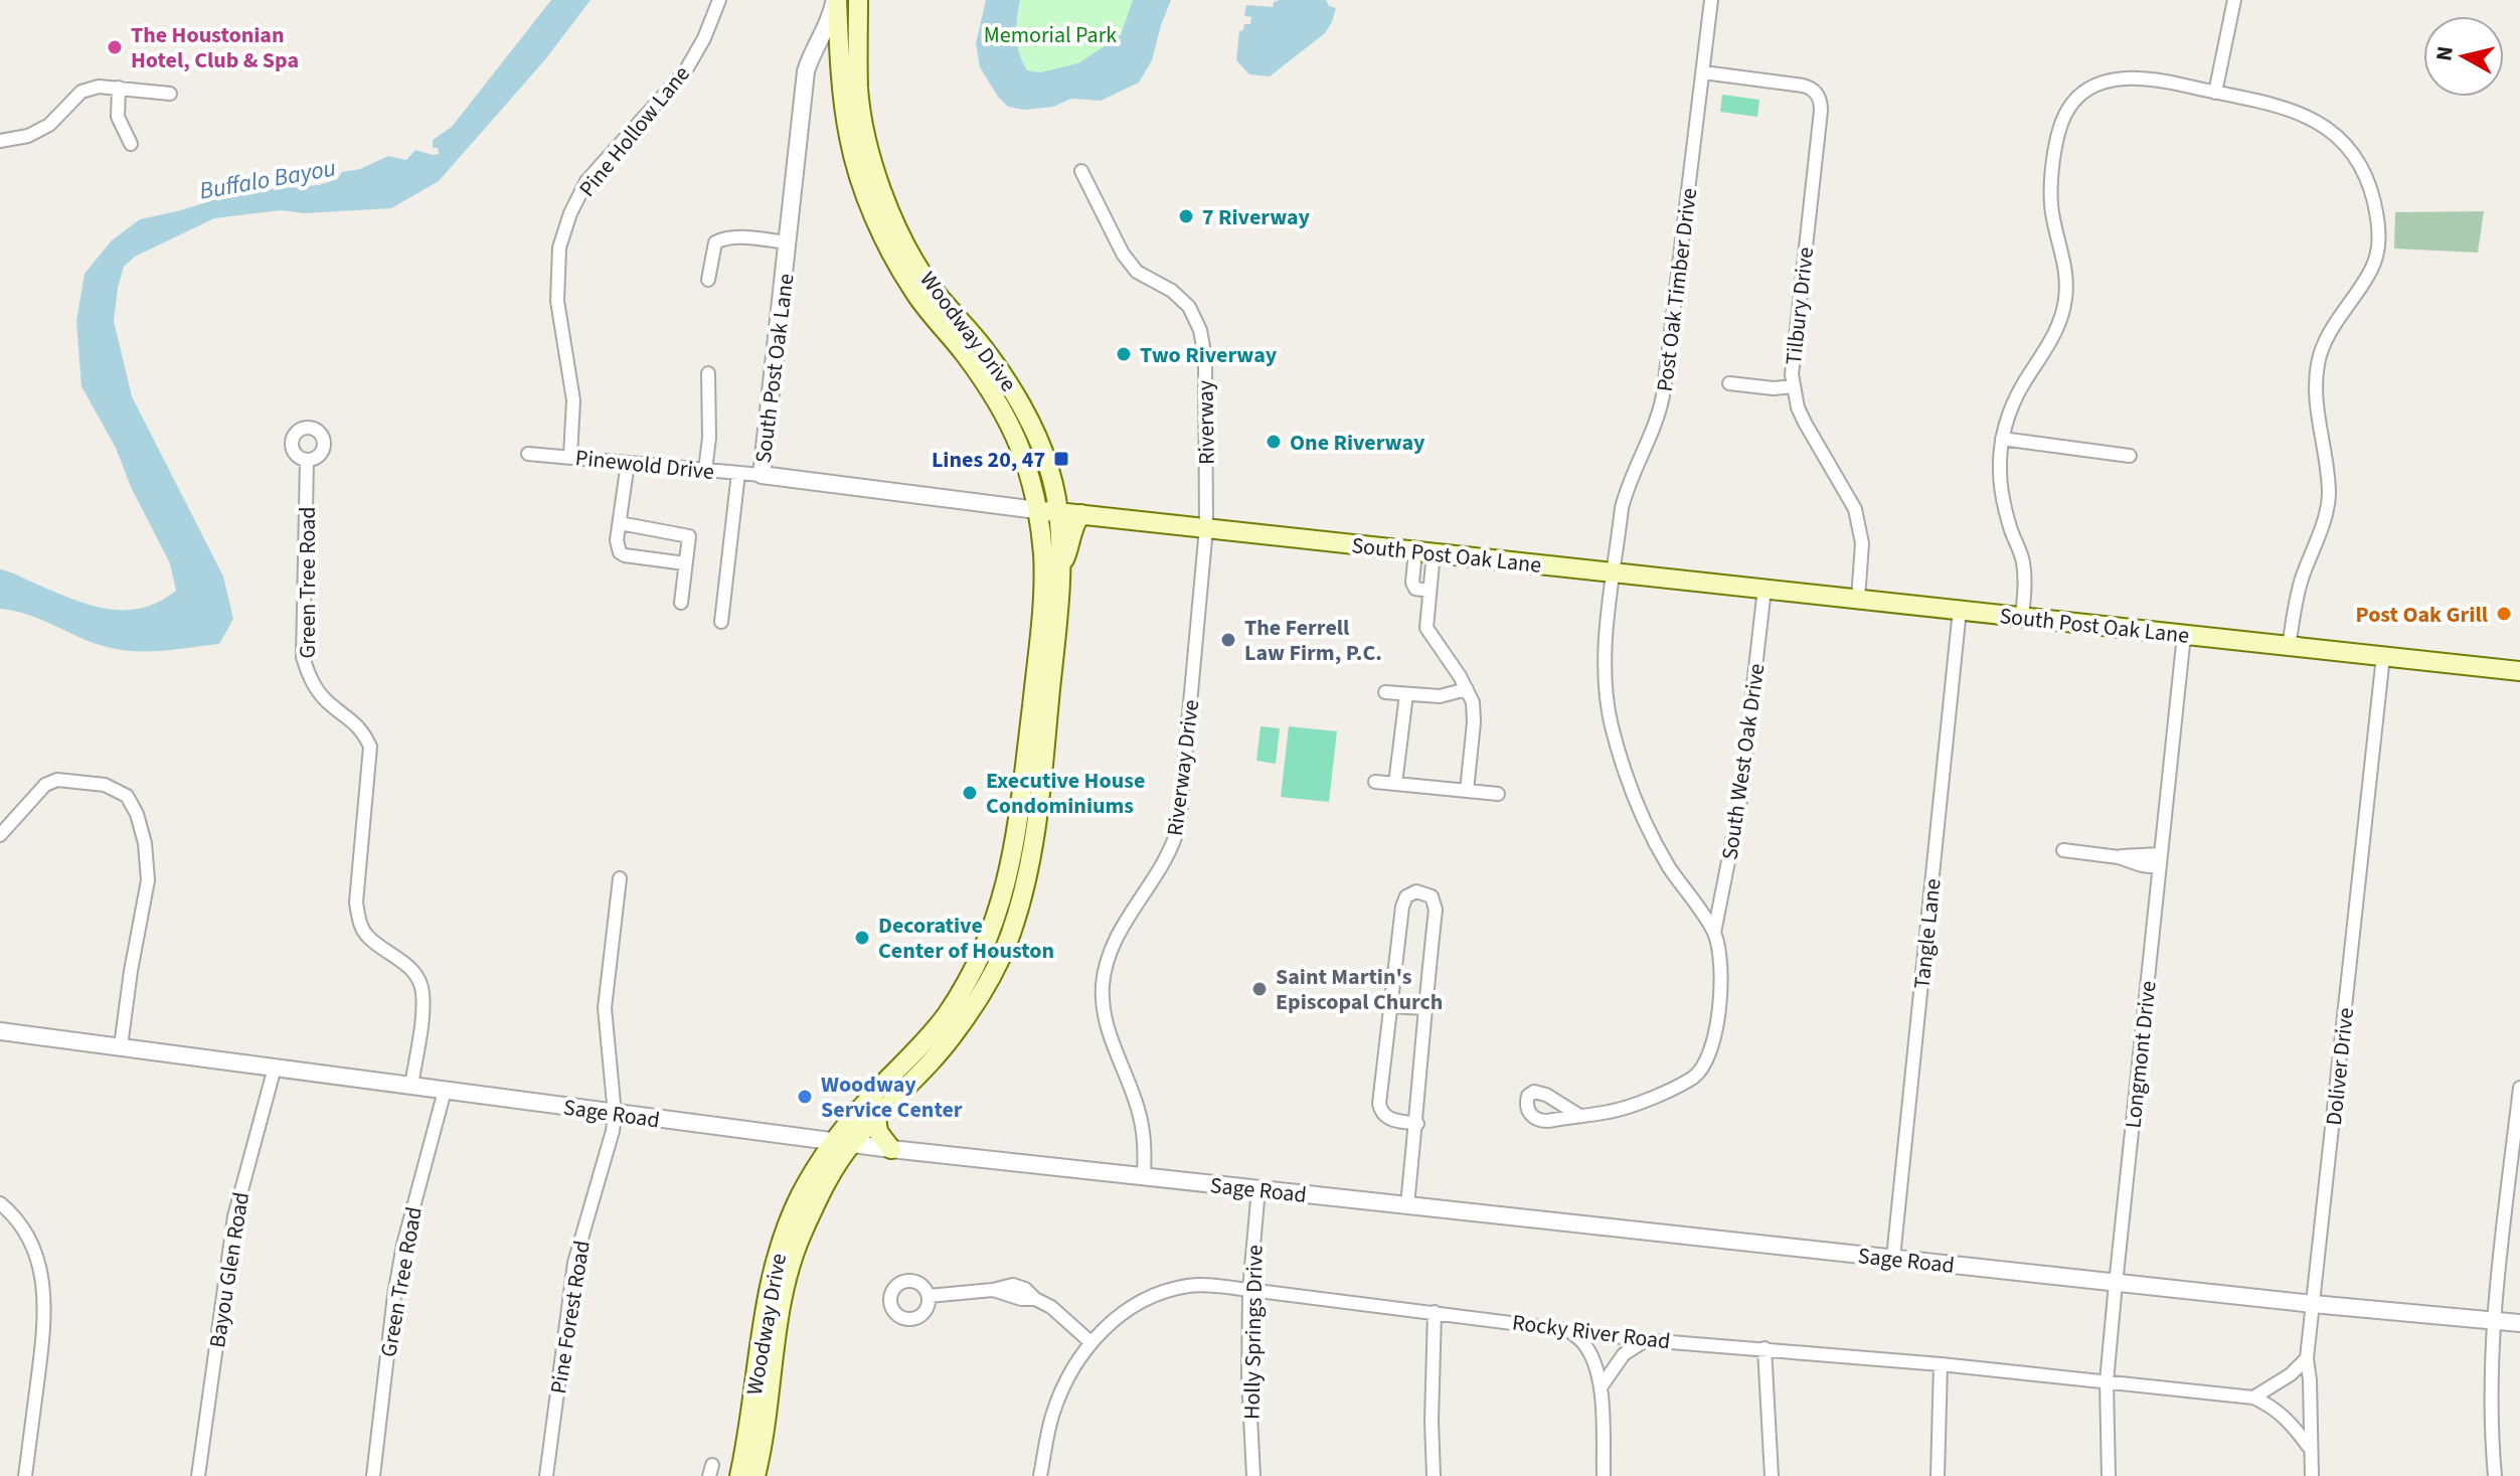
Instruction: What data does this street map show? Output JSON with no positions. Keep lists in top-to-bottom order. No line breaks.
{"streets":{"main road":["Woodway Drive","South Post Oak Lane"],"street":["Pine Hollow Lane","Post Oak Timber Drive","Tilbury Drive","Riverway","Pinewold Drive","Green Tree Road","South West Oak Drive","Riverway Drive","Tangle Lane","Longmont Drive","Doliver Drive","Sage Road","Bayou Glen Road","Pine Forest Road","Rocky River Road","Holly Springs Drive"]},"crossings":[["Pine Hollow Lane","Pinewold Drive"],["Post Oak Timber Drive","Tilbury Drive"],["Post Oak Timber Drive","South Post Oak Lane"],["Post Oak Timber Drive","South West Oak Drive"],["Tilbury Drive","South Post Oak Lane"],["Woodway Drive","South Post Oak Lane"],["Woodway Drive","Sage Road"],["South Post Oak Lane","Riverway"],["South Post Oak Lane","Pinewold Drive"],["South Post Oak Lane","South West Oak Drive"],["South Post Oak Lane","Riverway Drive"],["South Post Oak Lane","Tangle Lane"],["South Post Oak Lane","Longmont Drive"],["South Post Oak Lane","Doliver Drive"],["Riverway","Riverway Drive"],["Green Tree Road","Sage Road"],["Riverway Drive","Sage Road"],["Tangle Lane","Sage Road"],["Longmont Drive","Sage Road"],["Longmont Drive","Rocky River Road"],["Doliver Drive","Sage Road"],["Doliver Drive","Rocky River Road"],["Sage Road","Bayou Glen Road"],["Sage Road","Pine Forest Road"],["Sage Road","Holly Springs Drive"],["Rocky River Road","Holly Springs Drive"]],"water":["Buffalo Bayou"],"parks":["Memorial Park"],"places":{"other":["The Houstonian Hotel, Club & Spa","7 Riverway","Two Riverway","One Riverway","Post Oak Grill","The Ferrell Law Firm, P.C.","Executive House Condominiums","Decorative Center of Houston","Saint Martin's Episcopal Church","Woodway Service Center"],"transit":["Lines 20, 47"]},"north":"left"}
